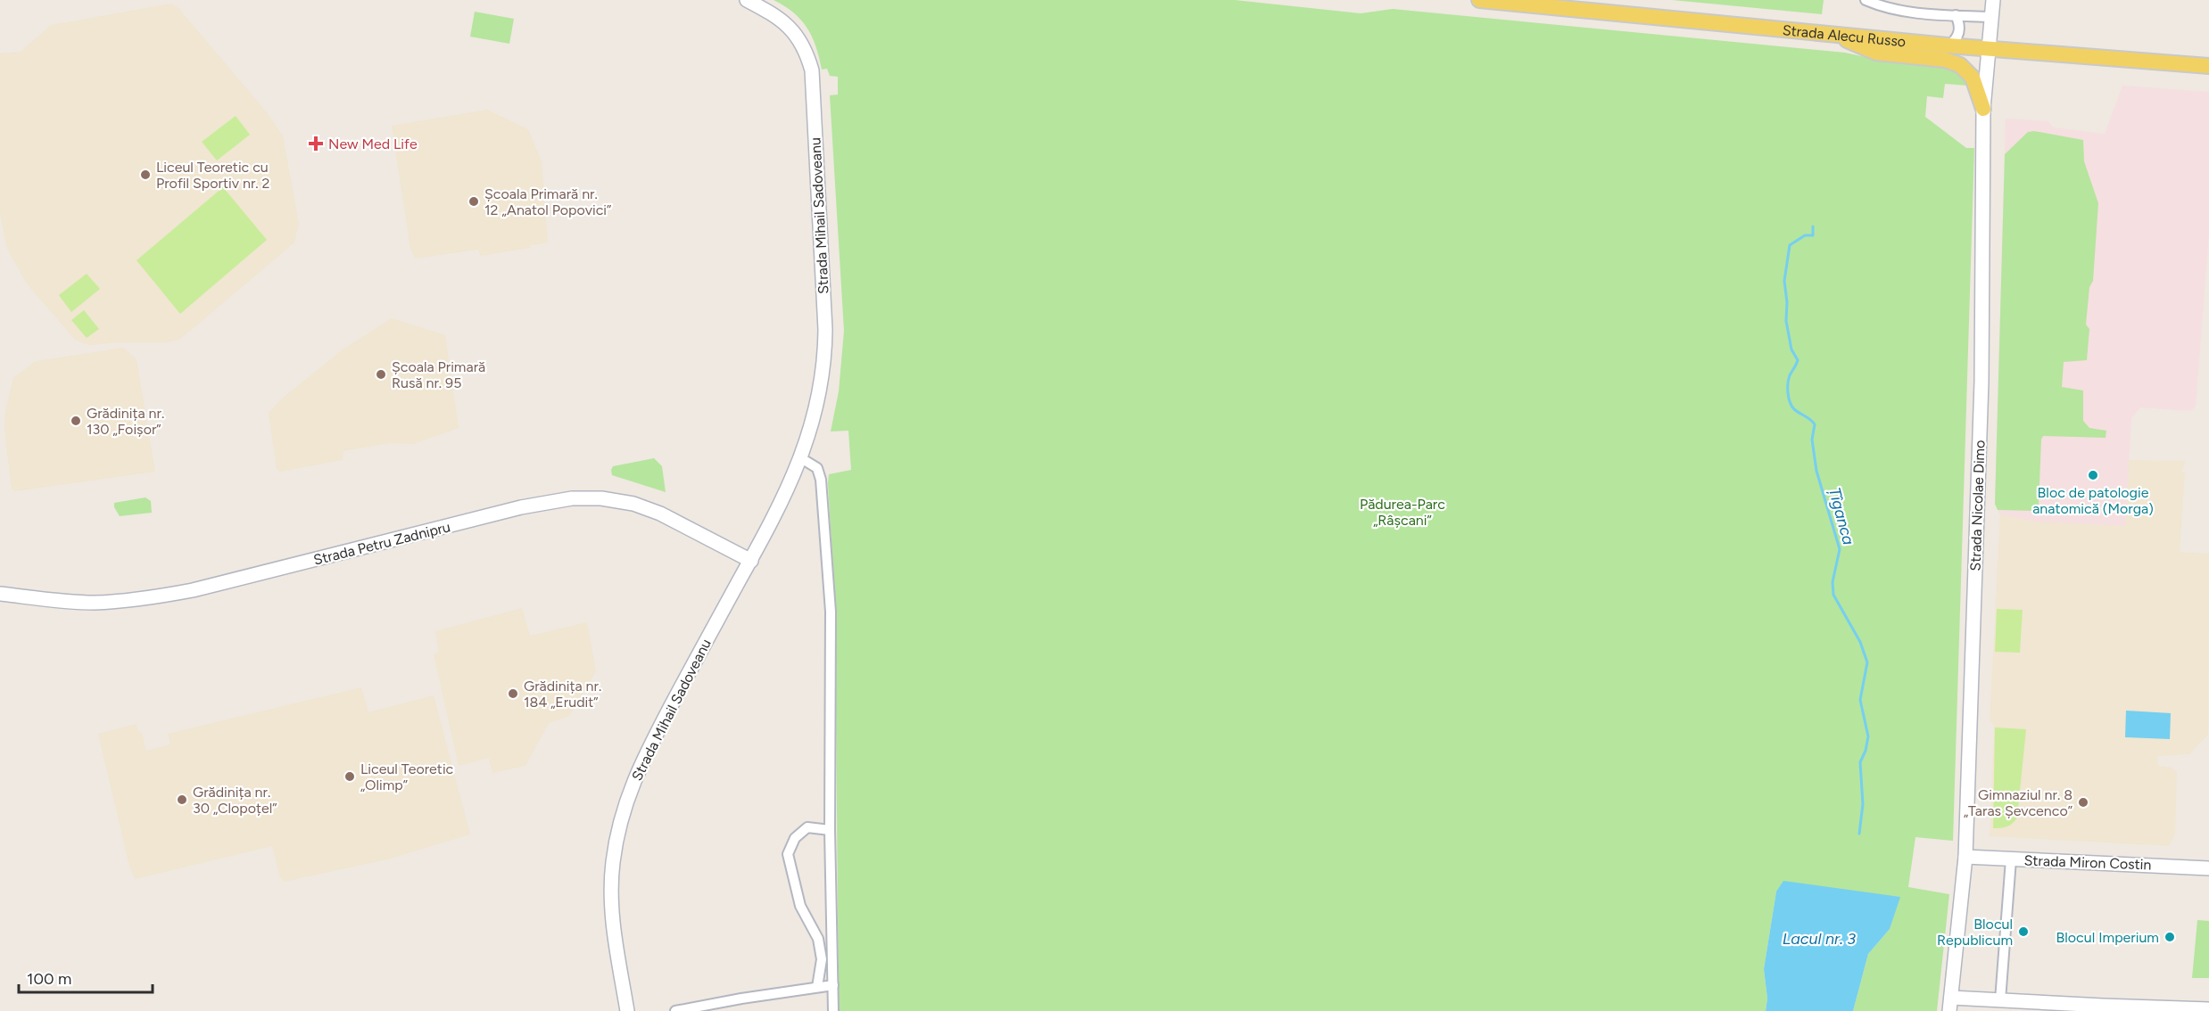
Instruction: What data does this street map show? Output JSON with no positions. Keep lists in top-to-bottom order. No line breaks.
{"streets":{"main road":["Strada Alecu Russo","Strada Mihail Sadoveanu","Strada Nicolae Dimo","Strada Petru Zadnipru","Strada Miron Costin"]},"crossings":[["Strada Alecu Russo","Strada Nicolae Dimo"],["Strada Mihail Sadoveanu","Strada Petru Zadnipru"],["Strada Nicolae Dimo","Strada Miron Costin"]],"water":["Țîganca","Lacul nr. 3"],"parks":["Pădurea-Parc „Râșcani”"],"places":{"health":["New Med Life"],"other":["Liceul Teoretic cu Profil Sportiv nr. 2","Școala Primară nr. 12 „Anatol Popovici”","Școala Primară Rusă nr. 95","Grădinița nr. 130 „Foișor”","Bloc de patologie anatomică (Morga)","Grădinița nr. 184 „Erudit”","Liceul Teoretic „Olimp”","Grădinița nr. 30 „Clopoțel”","Gimnaziul nr. 8 „Taras Șevcenco”","Blocul Republicum","Blocul Imperium"]},"scale_bar":"100 m"}
